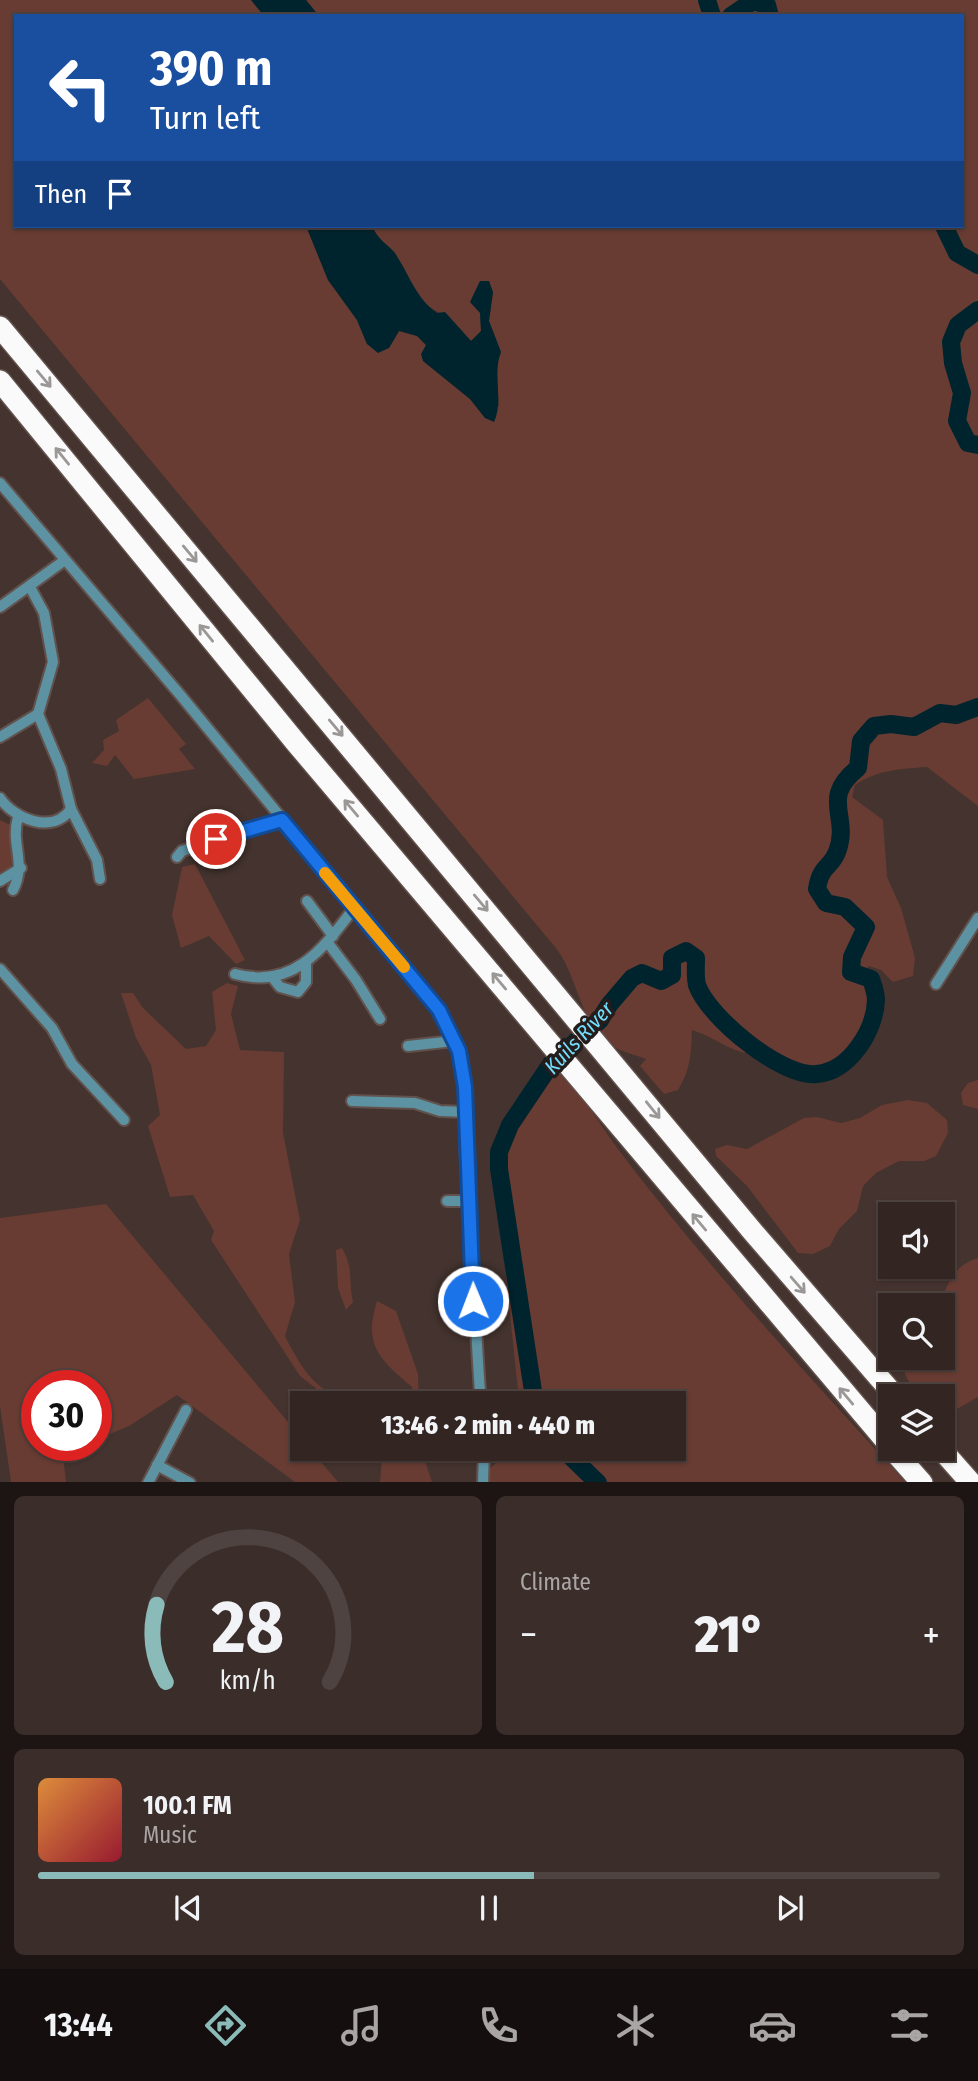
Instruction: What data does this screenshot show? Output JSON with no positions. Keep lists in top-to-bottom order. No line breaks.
{"water":["Kuils River"],"page":{"turn":["390 m","Turn left"],"then":"Then","limit":"30","trip":"13:46 · 2 min · 440 m","tile":"Climate","heat":["−","21°","+"],"song":["100.1 FM","Music"],"tabs":"13:44","gauge":["28","km/h"]}}
